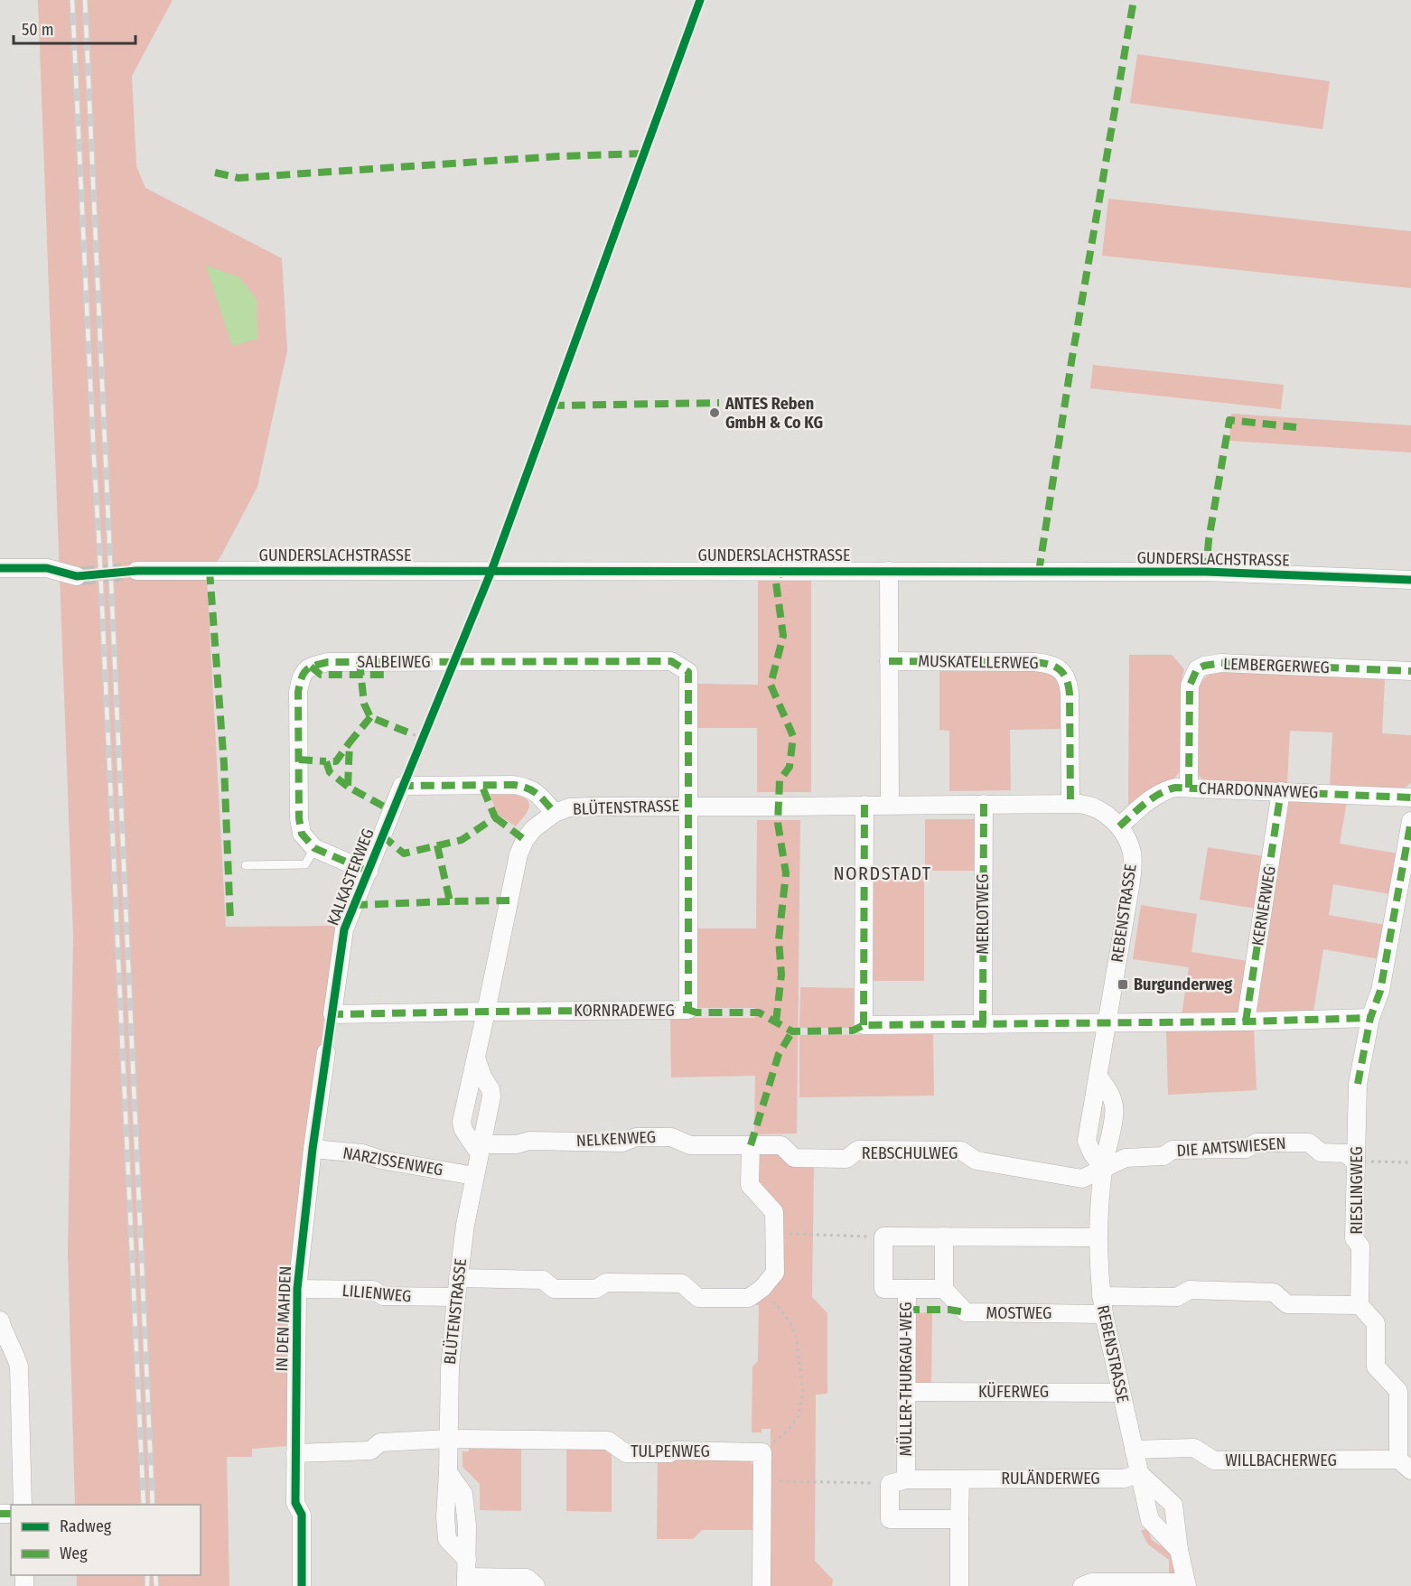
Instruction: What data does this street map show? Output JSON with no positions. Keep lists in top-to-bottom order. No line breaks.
{"streets":{"street":["GUNDERSLACHSTRASSE","SALBEIWEG","MUSKATELLERWEG","LEMBERGERWEG","CHARDONNAYWEG","BLÜTENSTRASSE","KALKASTERWEG","KERNERWEG","REBENSTRASSE","MERLOTWEG","KORNRADEWEG","NELKENWEG","DIE AMTSWIESEN","REBSCHULWEG","NARZISSENWEG","RIESLINGWEG","LILIENWEG","MOSTWEG","IN DEN MAHDEN","MÜLLER-THURGAU-WEG","KÜFERWEG","TULPENWEG","WILLBACHERWEG","RULÄNDERWEG"]},"crossings":[["SALBEIWEG","BLÜTENSTRASSE"],["SALBEIWEG","KORNRADEWEG"],["MUSKATELLERWEG","REBENSTRASSE"],["LEMBERGERWEG","CHARDONNAYWEG"],["CHARDONNAYWEG","KERNERWEG"],["CHARDONNAYWEG","REBENSTRASSE"],["BLÜTENSTRASSE","KALKASTERWEG"],["BLÜTENSTRASSE","REBENSTRASSE"],["BLÜTENSTRASSE","KORNRADEWEG"],["BLÜTENSTRASSE","NELKENWEG"],["BLÜTENSTRASSE","NARZISSENWEG"],["BLÜTENSTRASSE","LILIENWEG"],["BLÜTENSTRASSE","TULPENWEG"],["KALKASTERWEG","KORNRADEWEG"],["REBENSTRASSE","MERLOTWEG"],["REBENSTRASSE","DIE AMTSWIESEN"],["REBENSTRASSE","REBSCHULWEG"],["REBENSTRASSE","MOSTWEG"],["REBENSTRASSE","KÜFERWEG"],["REBENSTRASSE","WILLBACHERWEG"],["REBENSTRASSE","RULÄNDERWEG"],["NELKENWEG","REBSCHULWEG"],["DIE AMTSWIESEN","REBSCHULWEG"],["DIE AMTSWIESEN","RIESLINGWEG"],["NARZISSENWEG","IN DEN MAHDEN"],["LILIENWEG","IN DEN MAHDEN"],["IN DEN MAHDEN","TULPENWEG"],["MÜLLER-THURGAU-WEG","KÜFERWEG"],["MÜLLER-THURGAU-WEG","RULÄNDERWEG"]],"districts":["NORDSTADT"],"places":{"other":["ANTES Reben GmbH & Co KG"],"transit":["Burgunderweg"]},"legend":["Radweg","Weg"],"scale_bar":"50 m"}
